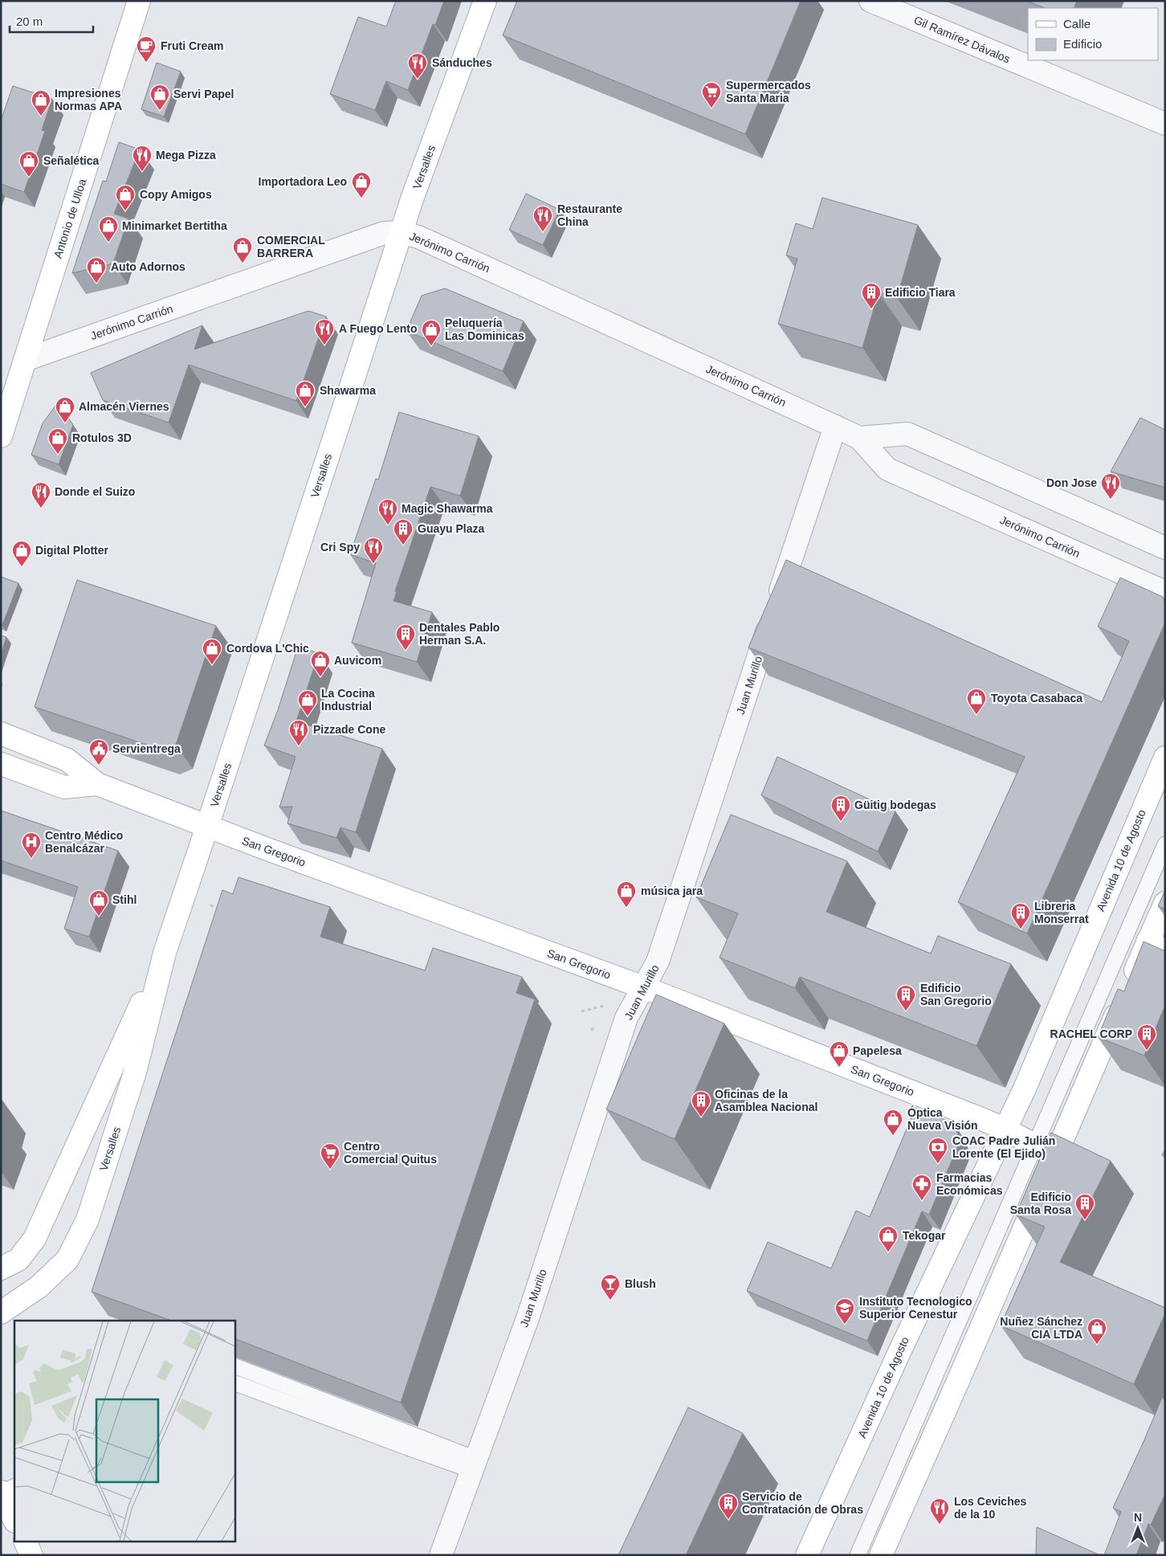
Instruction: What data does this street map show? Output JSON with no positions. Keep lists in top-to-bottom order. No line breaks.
{"streets":{"street":["Gil Ramírez Dávalos","Versalles","Antonio de Ulloa","Jerónimo Carrión","Juan Murillo","San Gregorio","Avenida 10 de Agosto"]},"crossings":[["Versalles","Jerónimo Carrión"],["Versalles","San Gregorio"],["Antonio de Ulloa","Jerónimo Carrión"],["Jerónimo Carrión","Juan Murillo"],["Juan Murillo","San Gregorio"],["San Gregorio","Avenida 10 de Agosto"]],"places":{"cafe":["Fruti Cream"],"restaurant":["Sánduches","Mega Pizza","Restaurante China","A Fuego Lento","Don Jose","Donde el Suizo","Magic Shawarma","Cri Spy","Pizzade Cone","Los Ceviches de la 10"],"supermarket":["Supermercados Santa Maria","Centro Comercial Quitus"],"shop":["Servi Papel","Impresiones Normas APA","Señalética","Importadora Leo","Copy Amigos","Minimarket Bertitha","COMERCIAL BARRERA","Auto Adornos","Peluquería Las Dominicas","Shawarma","Almacén Viernes","Rotulos 3D","Digital Plotter","Cordova L'Chic","Auvicom","Toyota Casabaca","La Cocina Industrial","música jara","Stihl","Papelesa","Óptica Nueva Visión","Tekogar","Nuñez Sánchez CIA LTDA"],"building":["Edificio Tiara","Guayu Plaza","Dentales Pablo Herman S.A.","Güitig bodegas","Libreria Monserrat","Edificio San Gregorio","RACHEL CORP","Oficinas de la Asamblea Nacional","Edificio Santa Rosa","Servicio de Contratación de Obras"],"public building":["Servientrega"],"hospital":["Centro Médico Benalcázar"],"bank":["COAC Padre Julián Lorente (El Ejido)"],"pharmacy":["Farmacias Económicas"],"bar":["Blush"],"school or university":["Instituto Tecnologico Superior Cenestur"]},"legend":["Calle","Edificio"],"scale_bar":"20 m","north":"top"}
